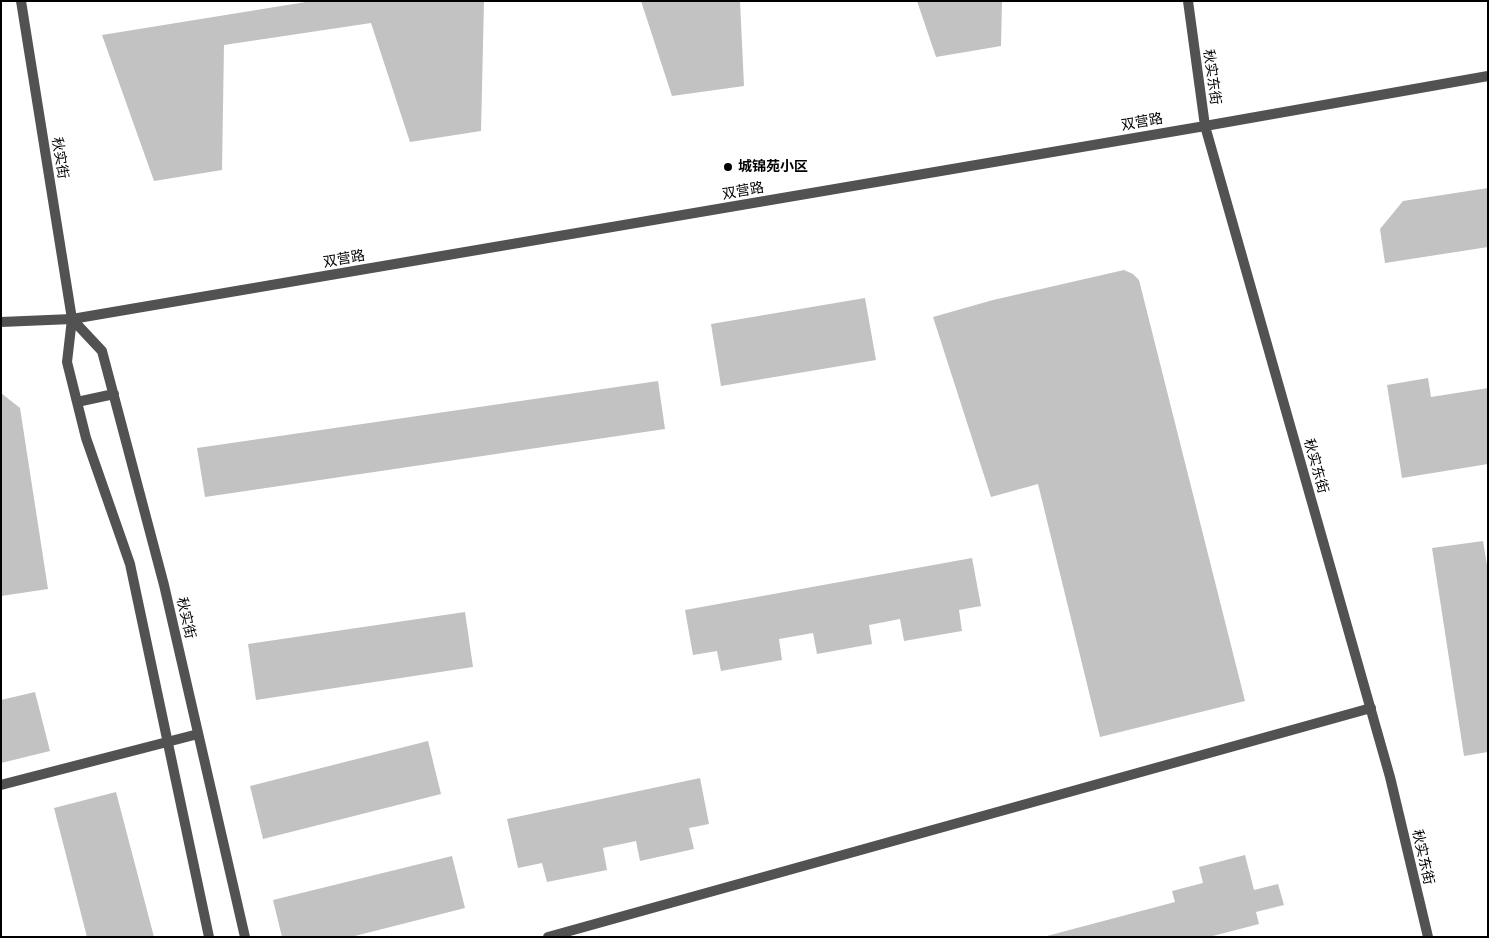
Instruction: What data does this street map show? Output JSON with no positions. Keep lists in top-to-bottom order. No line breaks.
{"streets":{"street":["秋实东街","双营路","秋实街"]},"crossings":[["秋实东街","双营路"],["双营路","秋实街"]],"places":["城锦苑小区"]}
